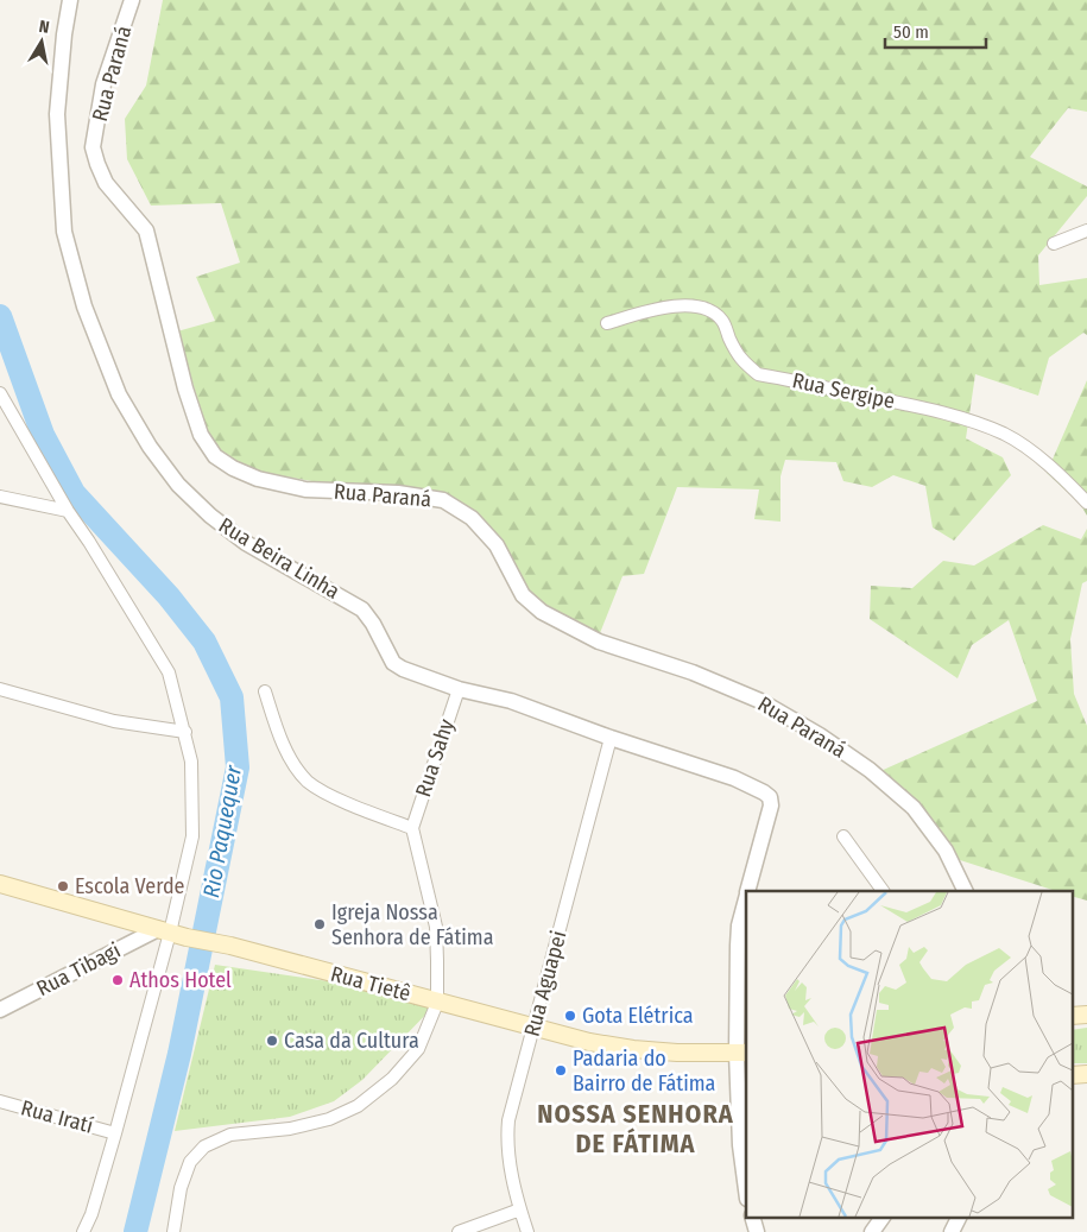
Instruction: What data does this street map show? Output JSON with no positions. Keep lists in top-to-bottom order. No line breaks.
{"streets":{"main road":["Rua Tietê"],"street":["Rua Paraná","Rua Sergipe","Rua Beira Linha","Rua Sahy","Rua Tibagi","Rua Aguapei","Rua Iratí"]},"crossings":[["Rua Beira Linha","Rua Sahy"],["Rua Beira Linha","Rua Aguapei"],["Rua Tibagi","Rua Tietê"],["Rua Tietê","Rua Aguapei"]],"districts":["NOSSA SENHORA DE FÁTIMA"],"water":["Rio Paquequer"],"places":["Escola Verde","Igreja Nossa Senhora de Fátima","Athos Hotel","Gota Elétrica","Casa da Cultura","Padaria do Bairro de Fátima"],"scale_bar":"50 m","north":"top"}
